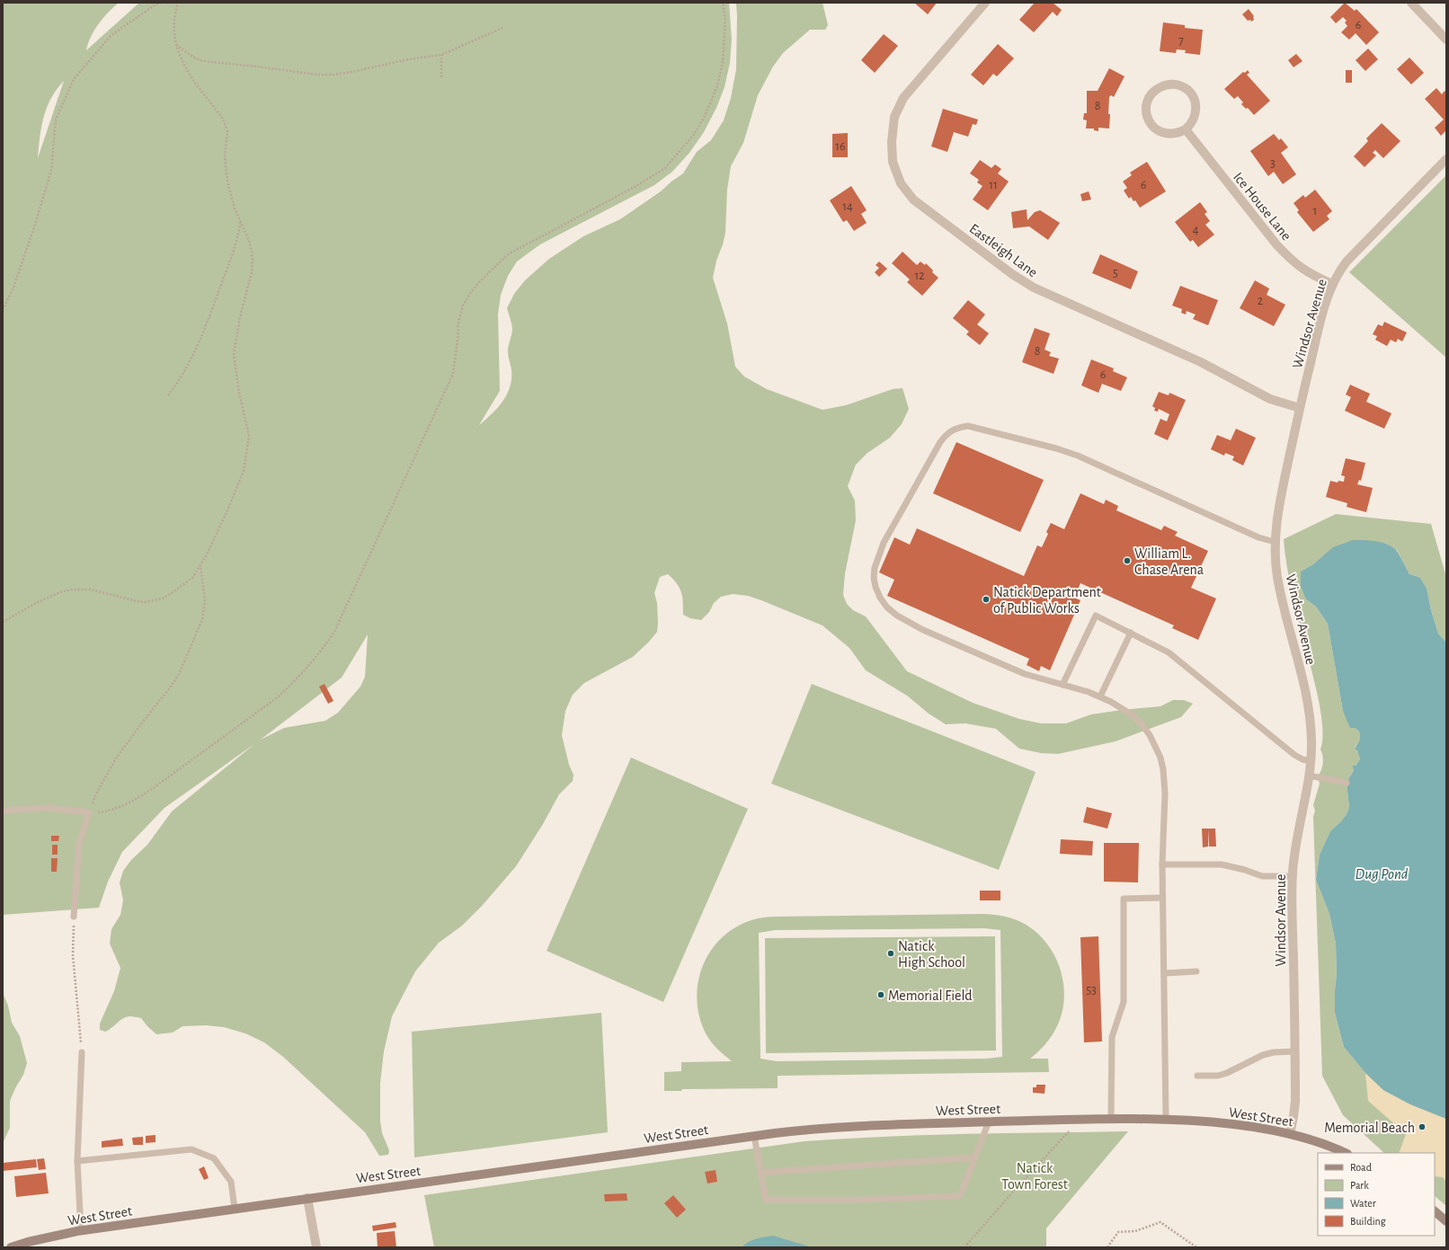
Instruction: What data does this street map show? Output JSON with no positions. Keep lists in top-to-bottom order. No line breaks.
{"streets":{"street":["Ice House Lane","Eastleigh Lane","Windsor Avenue","West Street"]},"crossings":[["Ice House Lane","Windsor Avenue"],["Eastleigh Lane","Windsor Avenue"],["Windsor Avenue","West Street"]],"water":["Dug Pond"],"parks":["Natick Town Forest"],"places":["William L. Chase Arena","Natick Department of Public Works","Natick High School","Memorial Field","Memorial Beach"],"house_numbers":["6","7","8","16","3","11","6","14","1","4","5","12","2","8","6","53"],"legend":["Road","Park","Water","Building"]}
